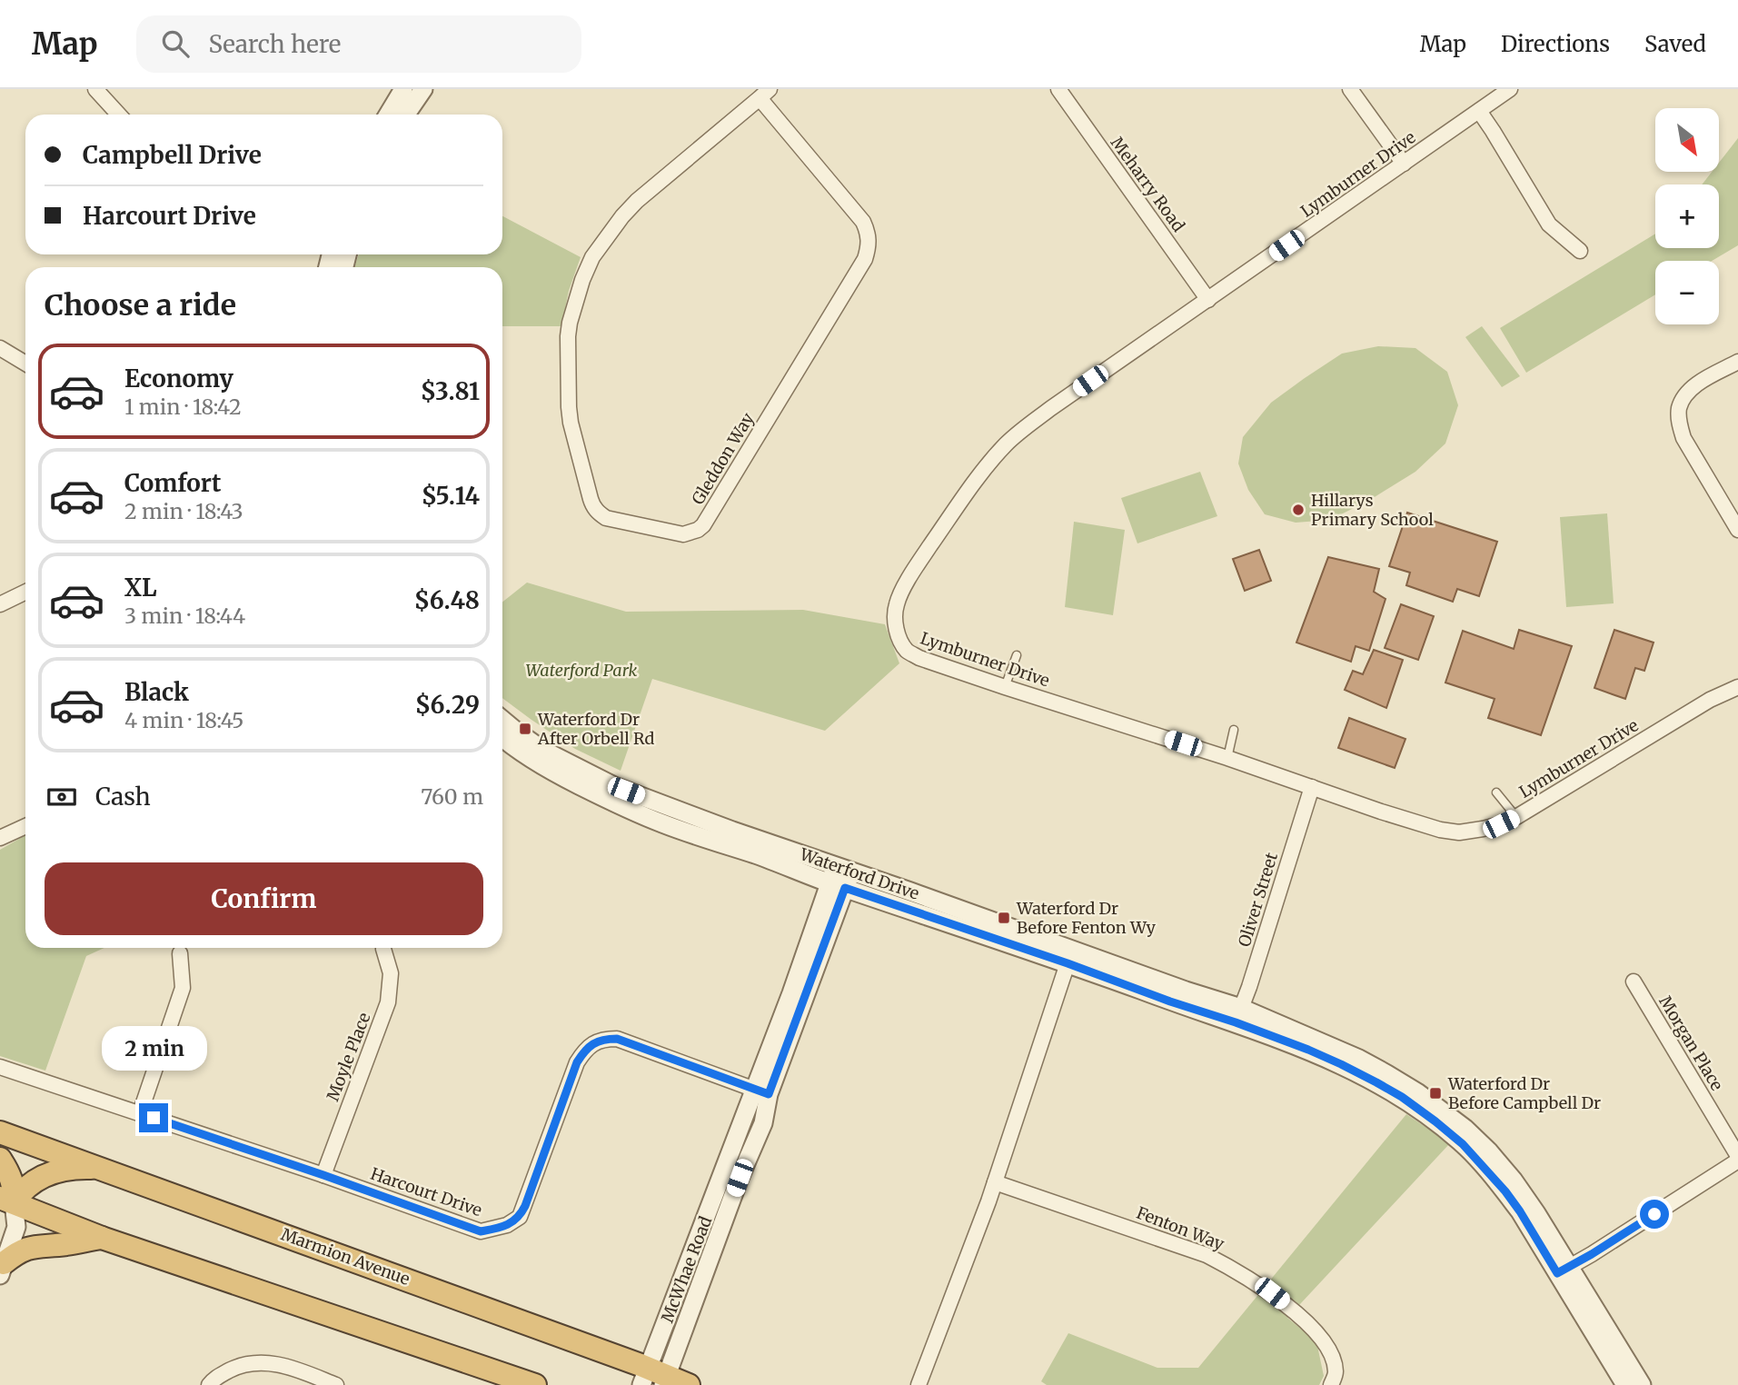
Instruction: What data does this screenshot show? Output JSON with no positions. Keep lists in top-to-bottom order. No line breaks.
{"streets":{"highway":["Marmion Avenue"],"street":["Lymburner Drive","Meharry Road","Gleddon Way","Waterford Drive","Oliver Street","Morgan Place","Moyle Place","Harcourt Drive","Fenton Way","McWhae Road"]},"crossings":[["Lymburner Drive","Meharry Road"],["Lymburner Drive","Oliver Street"],["Waterford Drive","Oliver Street"],["Waterford Drive","McWhae Road"],["Moyle Place","Harcourt Drive"],["Harcourt Drive","McWhae Road"],["Marmion Avenue","McWhae Road"]],"parks":["Waterford Park"],"places":{"other":["Hillarys Primary School"],"transit":["Waterford Dr After Orbell Rd","Waterford Dr Before Fenton Wy","Waterford Dr Before Campbell Dr"]},"north":"bottom right","page":{"header":"Map","search":"Search here","nav":["Map","Directions","Saved"],"map_buttons":["+","−"],"banner":["Campbell Drive","Harcourt Drive"],"heading":"Choose a ride","list":[{"name":"Economy","note":"1 min · 18:42","value":"$3.81"},{"name":"Comfort","note":"2 min · 18:43","value":"$5.14"},{"name":"XL","note":"3 min · 18:44","value":"$6.48"},{"name":"Black","note":"4 min · 18:45","value":"$6.29"}],"pay":["Cash","760 m"],"buttons":"Confirm","bubble":"2 min"}}
